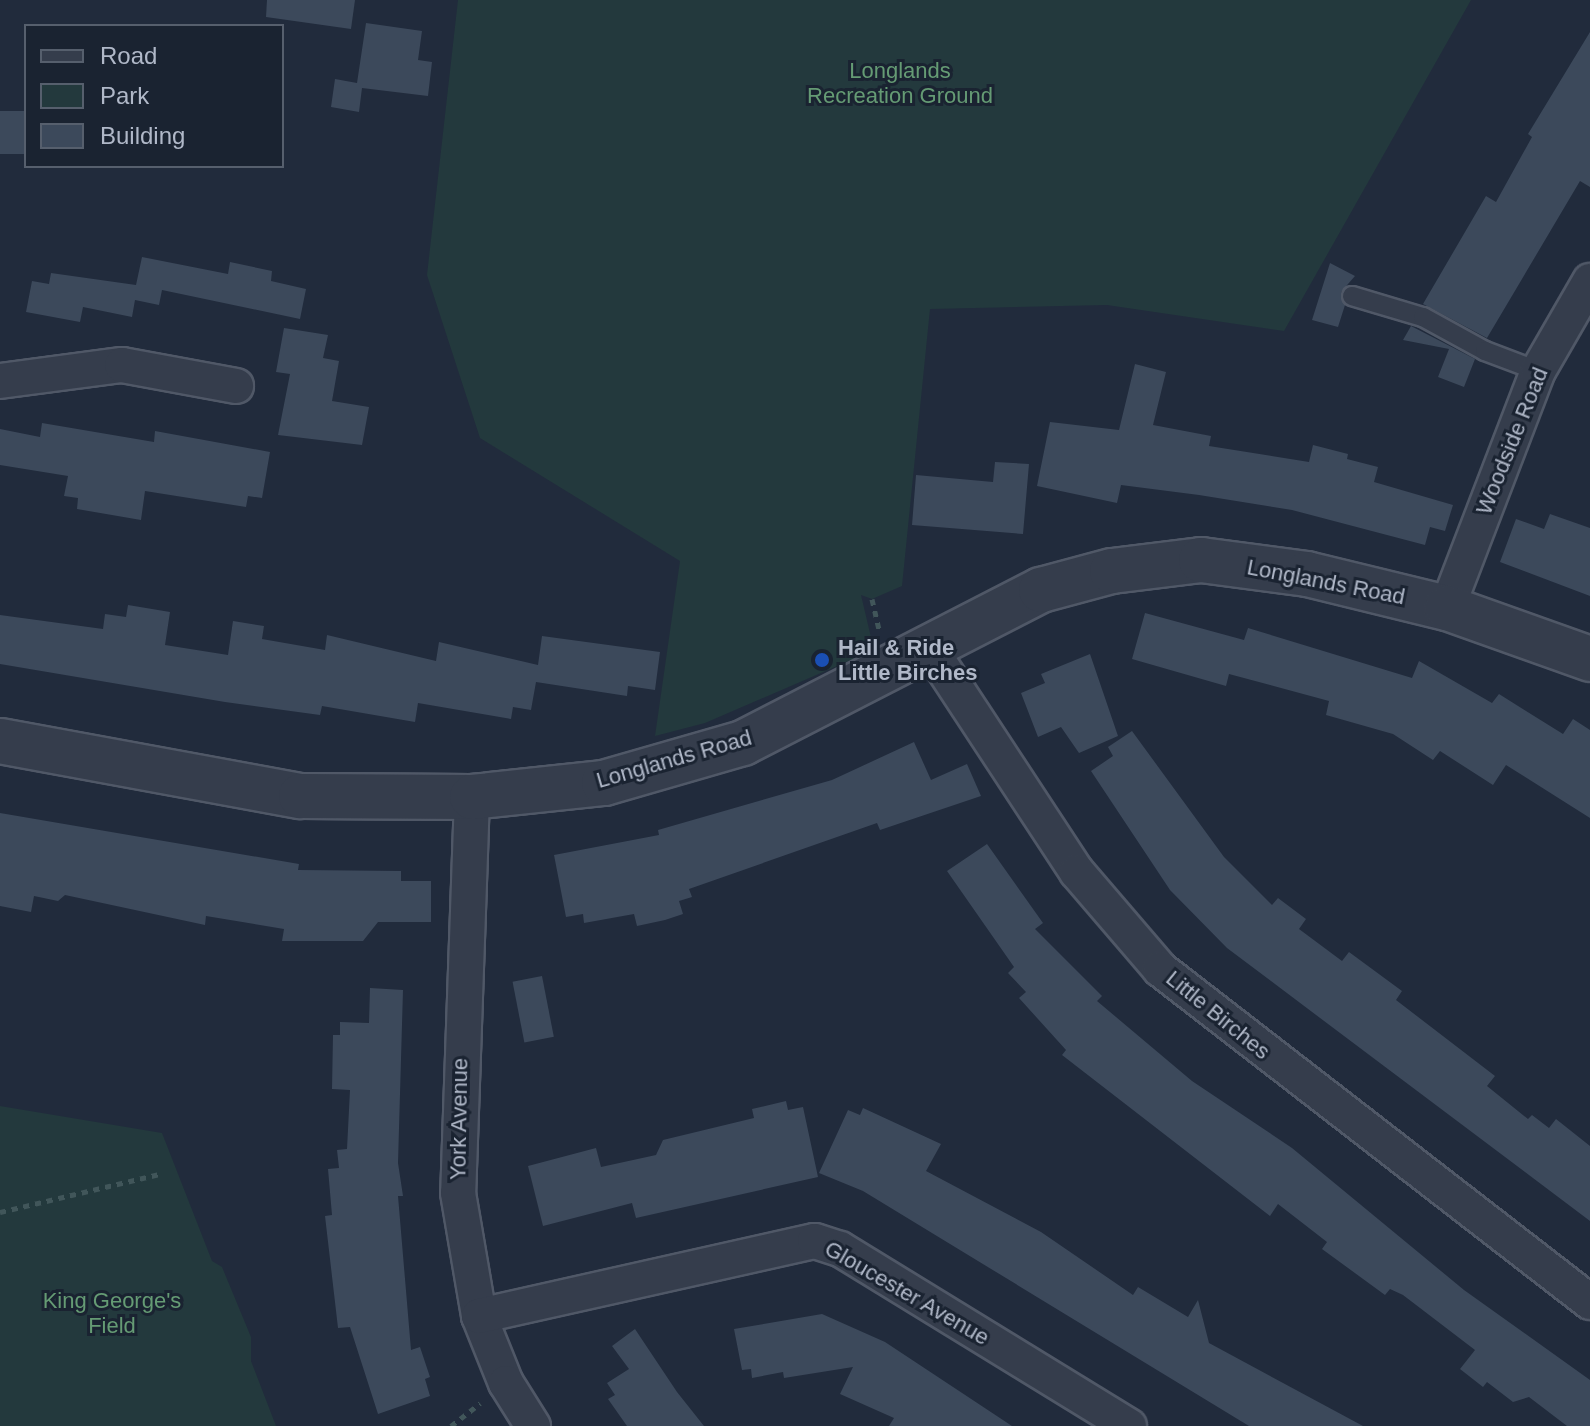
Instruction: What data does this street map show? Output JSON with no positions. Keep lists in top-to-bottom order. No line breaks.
{"streets":{"street":["Woodside Road","Longlands Road","Little Birches","York Avenue","Gloucester Avenue"]},"crossings":[["Woodside Road","Longlands Road"],["Longlands Road","Little Birches"],["Longlands Road","York Avenue"],["York Avenue","Gloucester Avenue"]],"parks":["Longlands Recreation Ground","King George's Field"],"places":["Hail & Ride Little Birches"],"legend":["Road","Park","Building"]}
